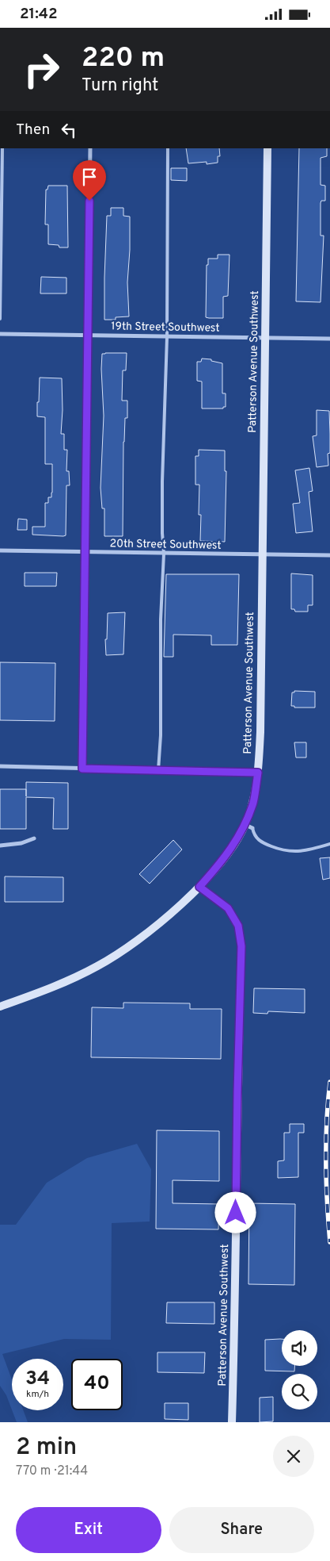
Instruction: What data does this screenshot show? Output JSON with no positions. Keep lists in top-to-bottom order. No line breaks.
{"streets":{"main road":["Patterson Avenue Southwest"],"street":["19th Street Southwest","20th Street Southwest"]},"crossings":[["19th Street Southwest","Patterson Avenue Southwest"],["Patterson Avenue Southwest","20th Street Southwest"]],"page":{"status":"21:42","turn":["220 m","Turn right"],"then":"Then","speed":"34 km/h","limit":"40","heading":["2 min","770 m · 21:44"],"buttons":["Exit","Share"]}}
